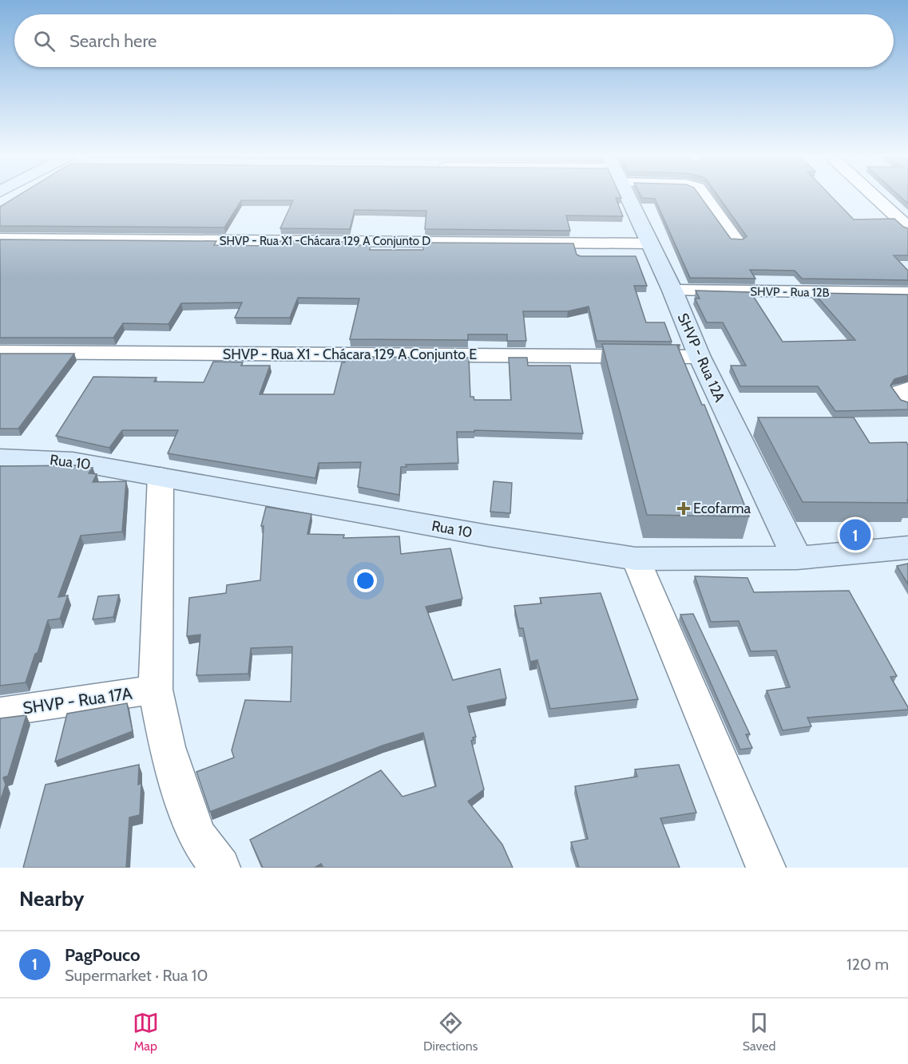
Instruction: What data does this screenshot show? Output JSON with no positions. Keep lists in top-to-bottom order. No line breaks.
{"streets":{"street":["SHVP - Rua X1 -Chácara 129 A Conjunto D","SHVP - Rua 12B","SHVP - Rua X1 - Chácara 129 A Conjunto E","SHVP - Rua 12A","Rua 10","SHVP - Rua 17A"]},"crossings":[["SHVP - Rua X1 -Chácara 129 A Conjunto D","SHVP - Rua 12A"],["SHVP - Rua 12B","SHVP - Rua 12A"],["SHVP - Rua X1 - Chácara 129 A Conjunto E","SHVP - Rua 12A"],["SHVP - Rua 12A","Rua 10"]],"places":{"health":["Ecofarma"]},"page":{"search":"Search here","pins":"1","heading":"Nearby","list":[{"mark":"1","name":"PagPouco","note":"Supermarket · Rua 10","value":"120 m"}],"nav":["Map","Directions","Saved"]}}
